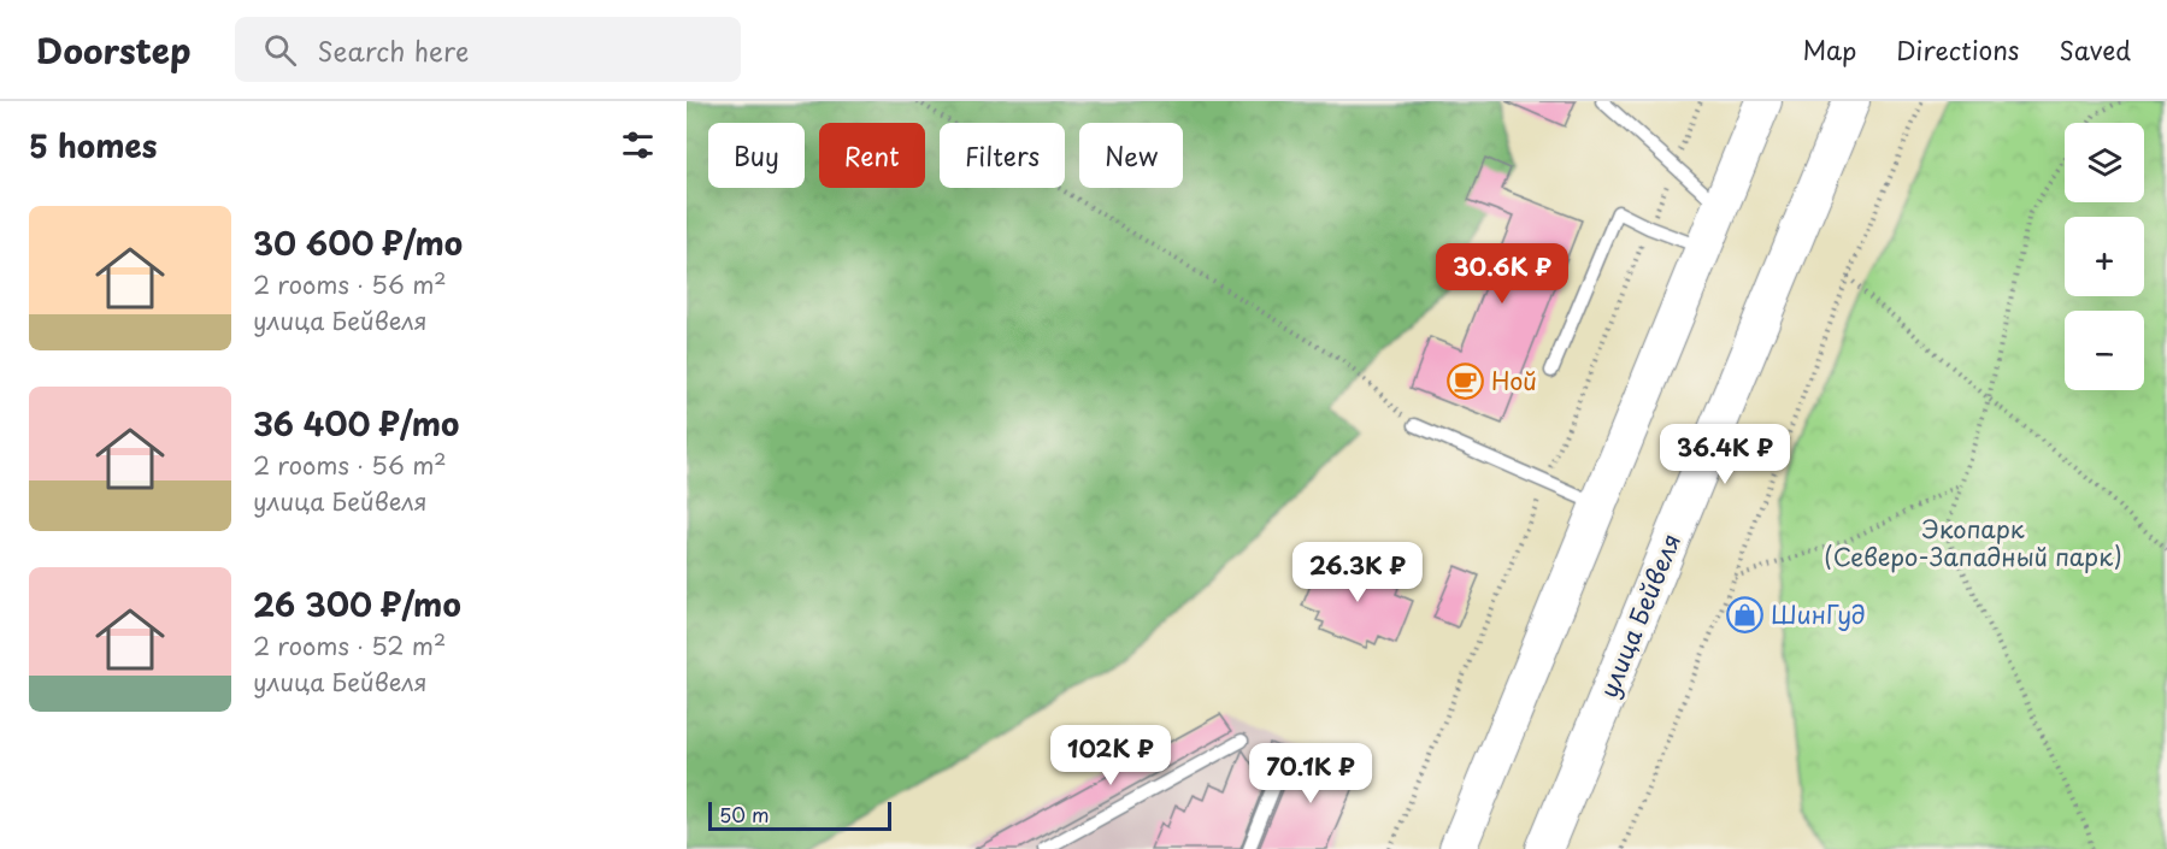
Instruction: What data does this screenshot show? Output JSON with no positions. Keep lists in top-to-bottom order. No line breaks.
{"streets":{"main road":["улица Бейвеля"]},"parks":["Экопарк (Северо-Западный парк)"],"places":{"cafe":["Ной"],"shop":["ШинГуд"]},"scale_bar":"50 m","page":{"header":"Doorstep","search":"Search here","nav":["Map","Directions","Saved"],"heading":"5 homes","map_buttons":["+","−"],"chip":["Buy","Rent","Filters","New"],"list":[{"name":"30 600 ₽/mo","note":"2 rooms · 56 m² · улица Бейвеля"},{"name":"36 400 ₽/mo","note":"2 rooms · 56 m² · улица Бейвеля"},{"name":"26 300 ₽/mo","note":"2 rooms · 52 m² · улица Бейвеля"}],"price":["30.6K ₽","36.4K ₽","26.3K ₽","102K ₽","70.1K ₽"],"scale":"50 m"}}
